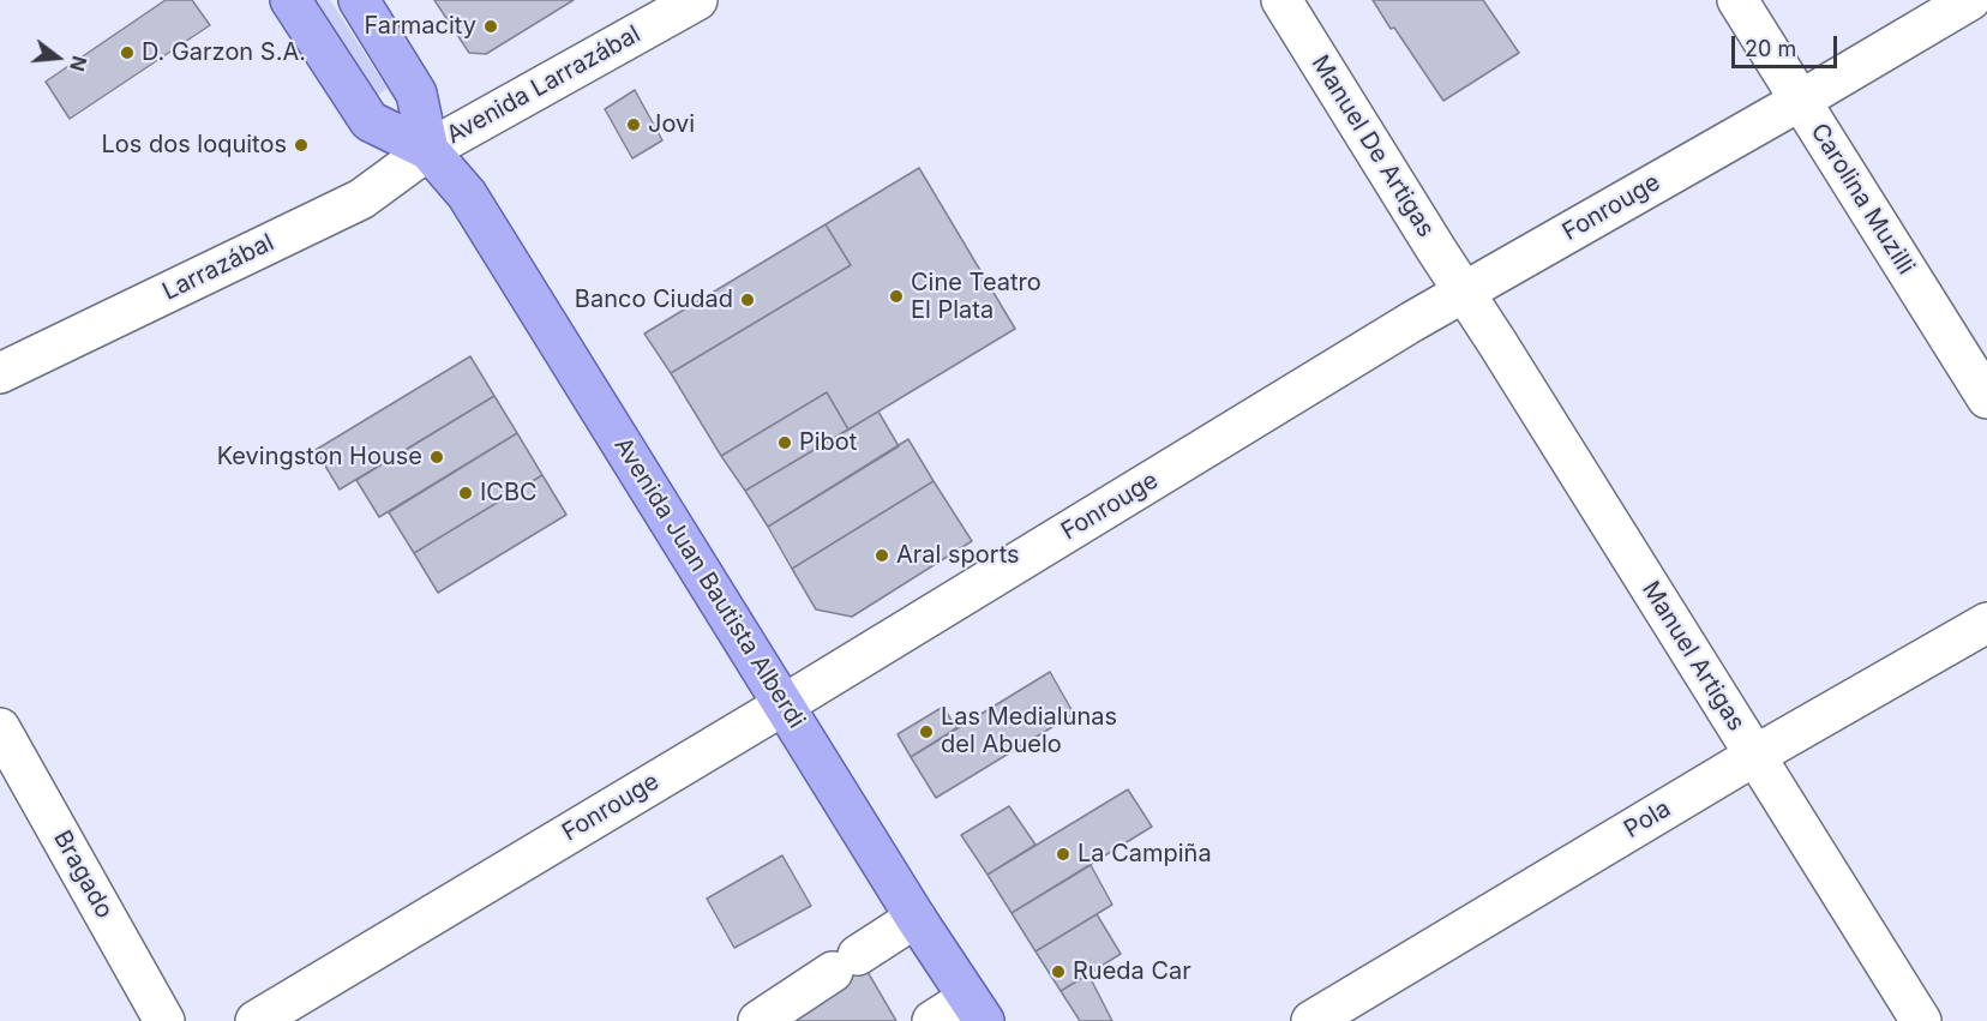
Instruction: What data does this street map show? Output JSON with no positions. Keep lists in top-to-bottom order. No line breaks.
{"streets":{"main road":["Avenida Juan Bautista Alberdi"],"street":["Avenida Larrazábal","Manuel De Artigas","Carolina Muzilli","Fonrouge","Larrazábal","Manuel Artigas","Pola","Bragado"]},"crossings":[["Avenida Larrazábal","Larrazábal"],["Avenida Larrazábal","Avenida Juan Bautista Alberdi"],["Manuel De Artigas","Fonrouge"],["Manuel De Artigas","Manuel Artigas"],["Carolina Muzilli","Fonrouge"],["Fonrouge","Avenida Juan Bautista Alberdi"],["Fonrouge","Manuel Artigas"],["Larrazábal","Avenida Juan Bautista Alberdi"],["Manuel Artigas","Pola"]],"places":["Farmacity","D. Garzon S.A.","Jovi","Los dos loquitos","Cine Teatro El Plata","Banco Ciudad","Pibot","Kevingston House","ICBC","Aral sports","Las Medialunas del Abuelo","La Campiña","Rueda Car"],"scale_bar":"20 m","north":"right"}
